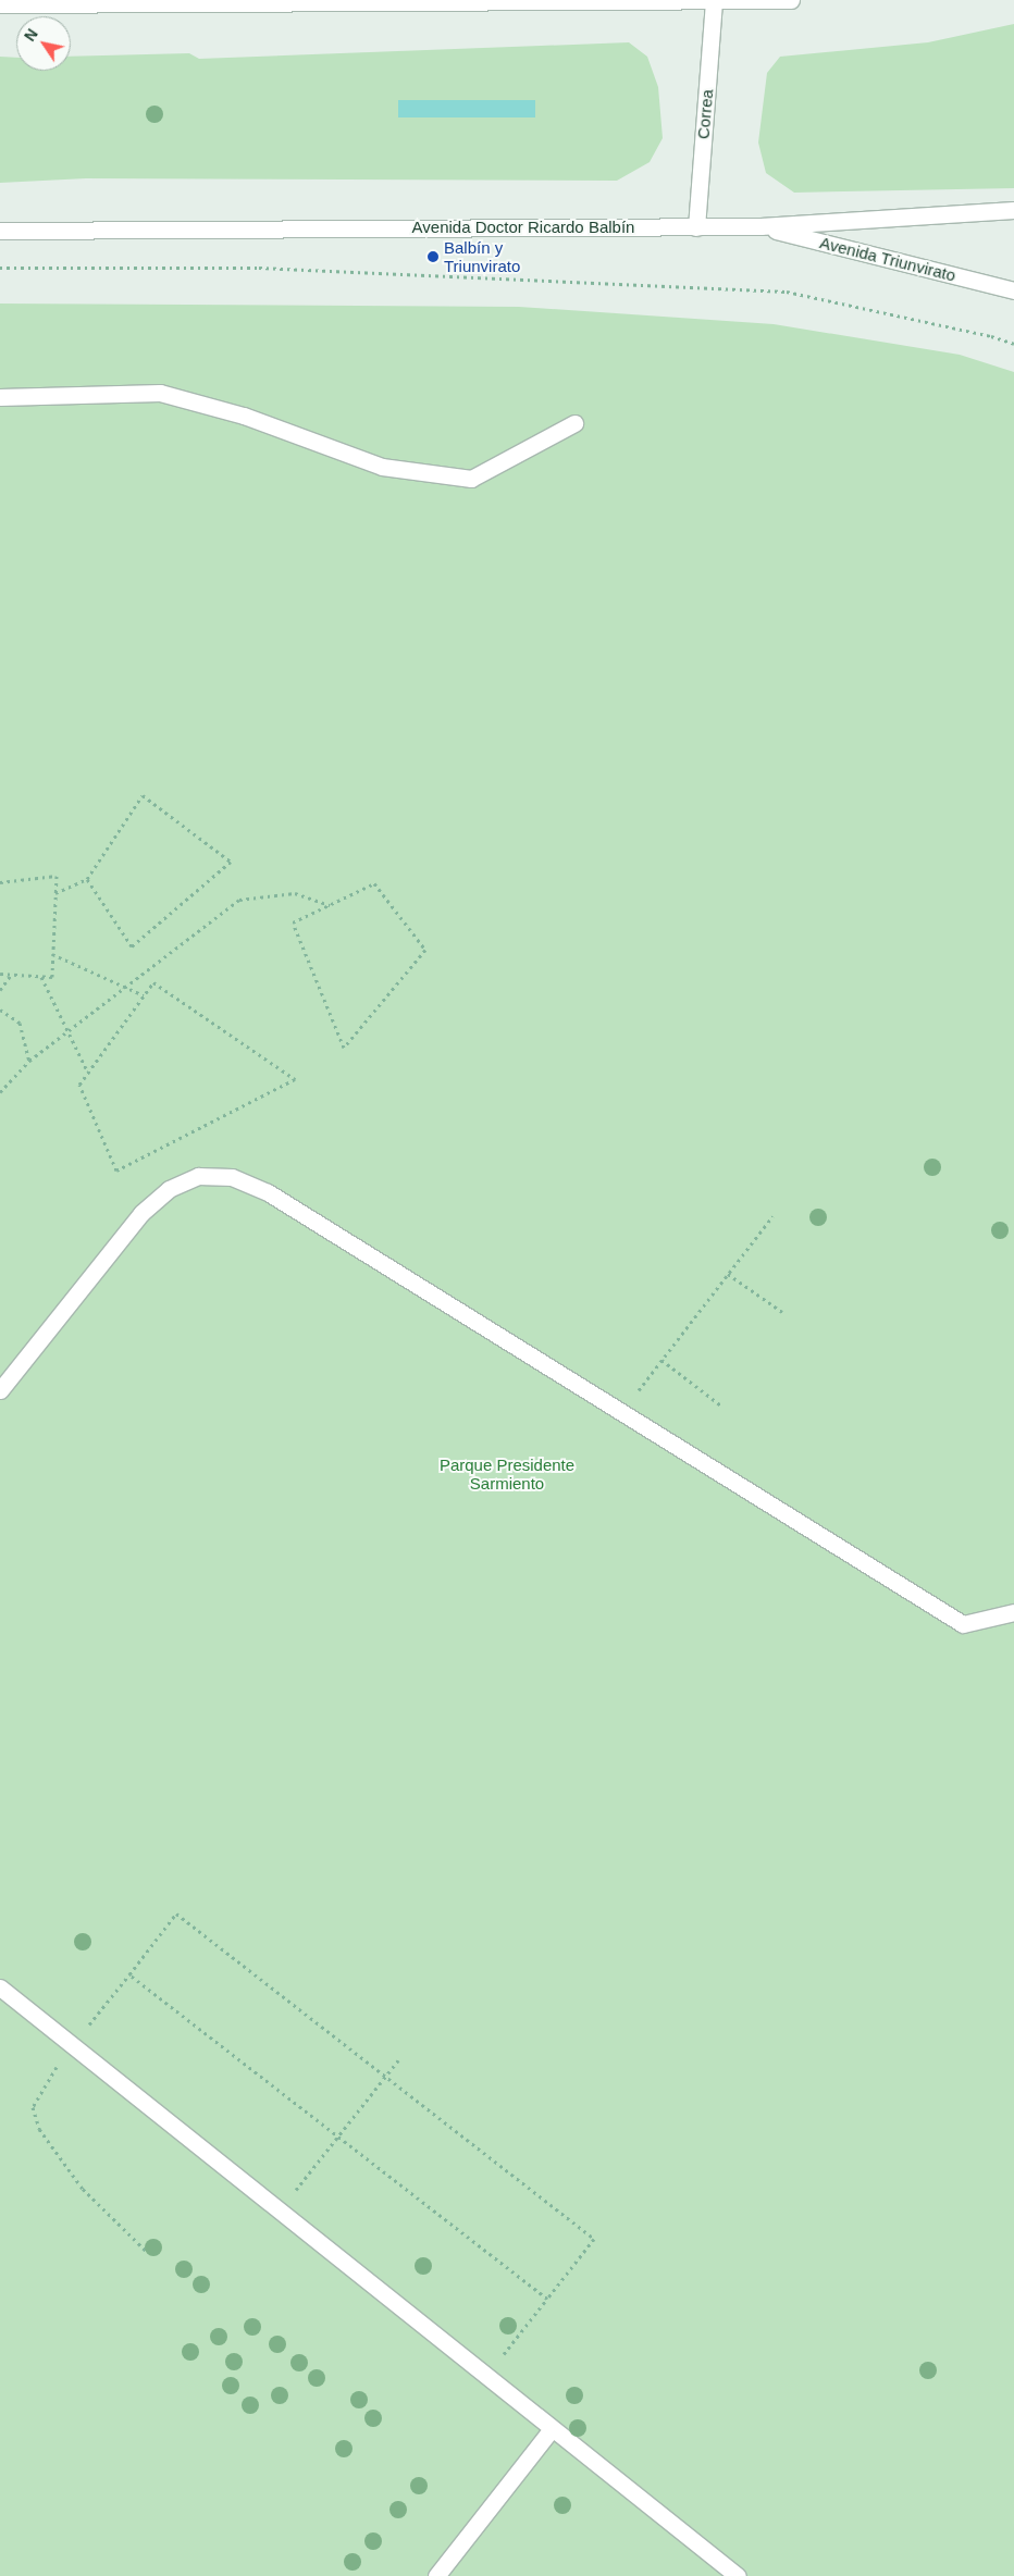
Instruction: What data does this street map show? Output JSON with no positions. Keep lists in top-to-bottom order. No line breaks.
{"streets":{"main road":["Correa","Avenida Doctor Ricardo Balbín","Avenida Triunvirato"]},"crossings":[["Correa","Avenida Doctor Ricardo Balbín"],["Avenida Doctor Ricardo Balbín","Avenida Triunvirato"]],"parks":["Parque Presidente Sarmiento"],"places":["Balbín y Triunvirato"],"north":"top left"}
